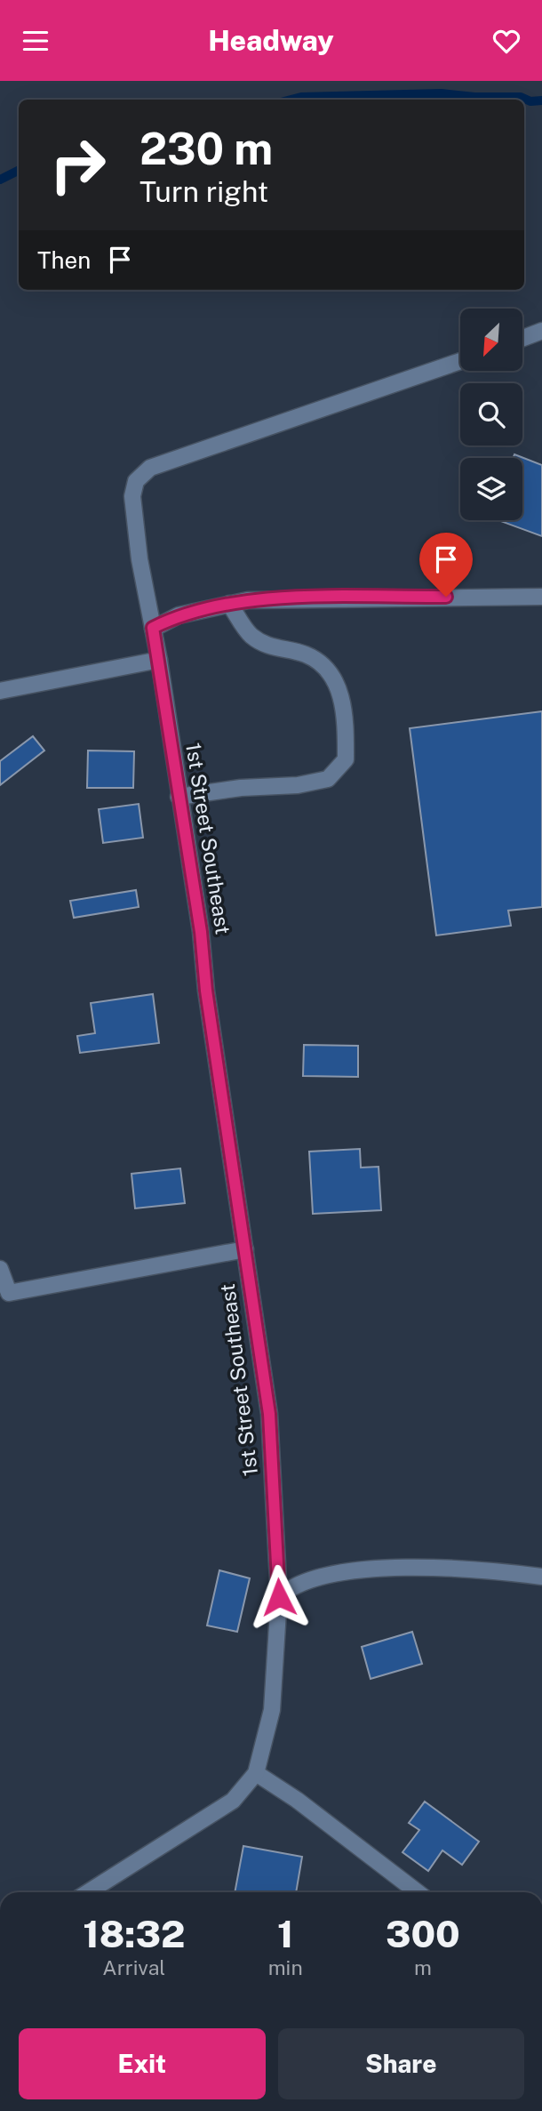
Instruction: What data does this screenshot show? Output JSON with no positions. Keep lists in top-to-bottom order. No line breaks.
{"streets":{"street":["1st Street Southeast"]},"north":"bottom left","page":{"header":"Headway","turn":["230 m","Turn right"],"then":"Then","eta":["18:32","Arrival","1","min","300","m"],"buttons":["Exit","Share"]}}
